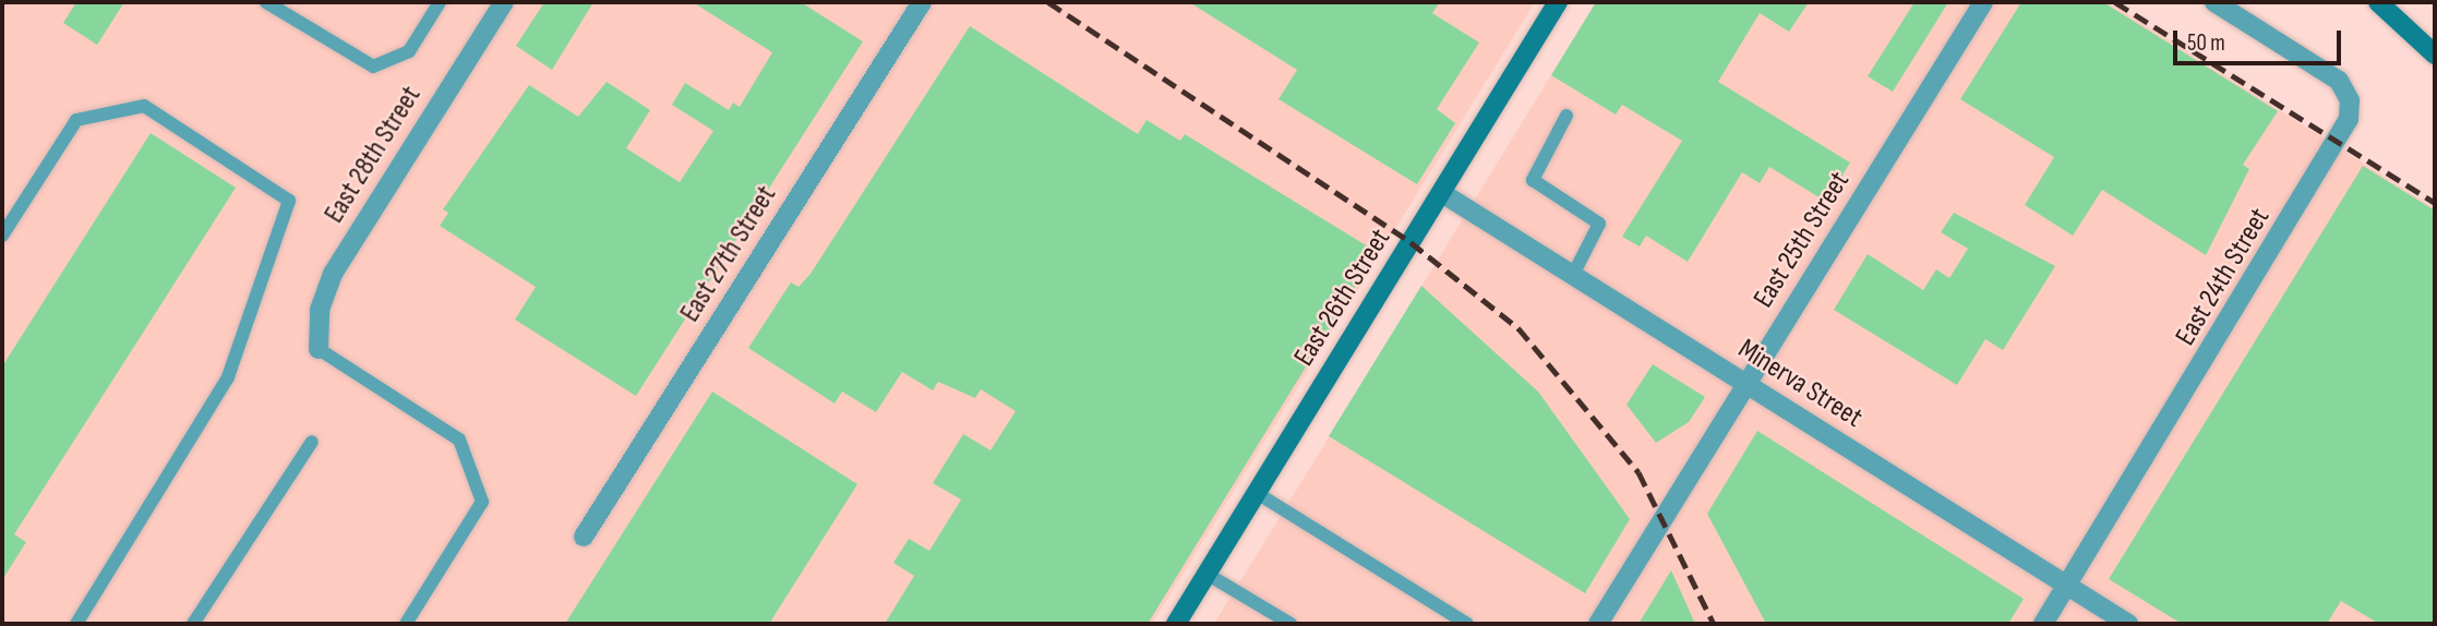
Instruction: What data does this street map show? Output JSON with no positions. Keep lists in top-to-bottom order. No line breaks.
{"streets":{"street":["East 28th Street","East 25th Street","East 27th Street","East 24th Street","East 26th Street","Minerva Street"]},"crossings":[["East 25th Street","Minerva Street"],["East 24th Street","Minerva Street"],["East 26th Street","Minerva Street"]],"scale_bar":"50 m"}
